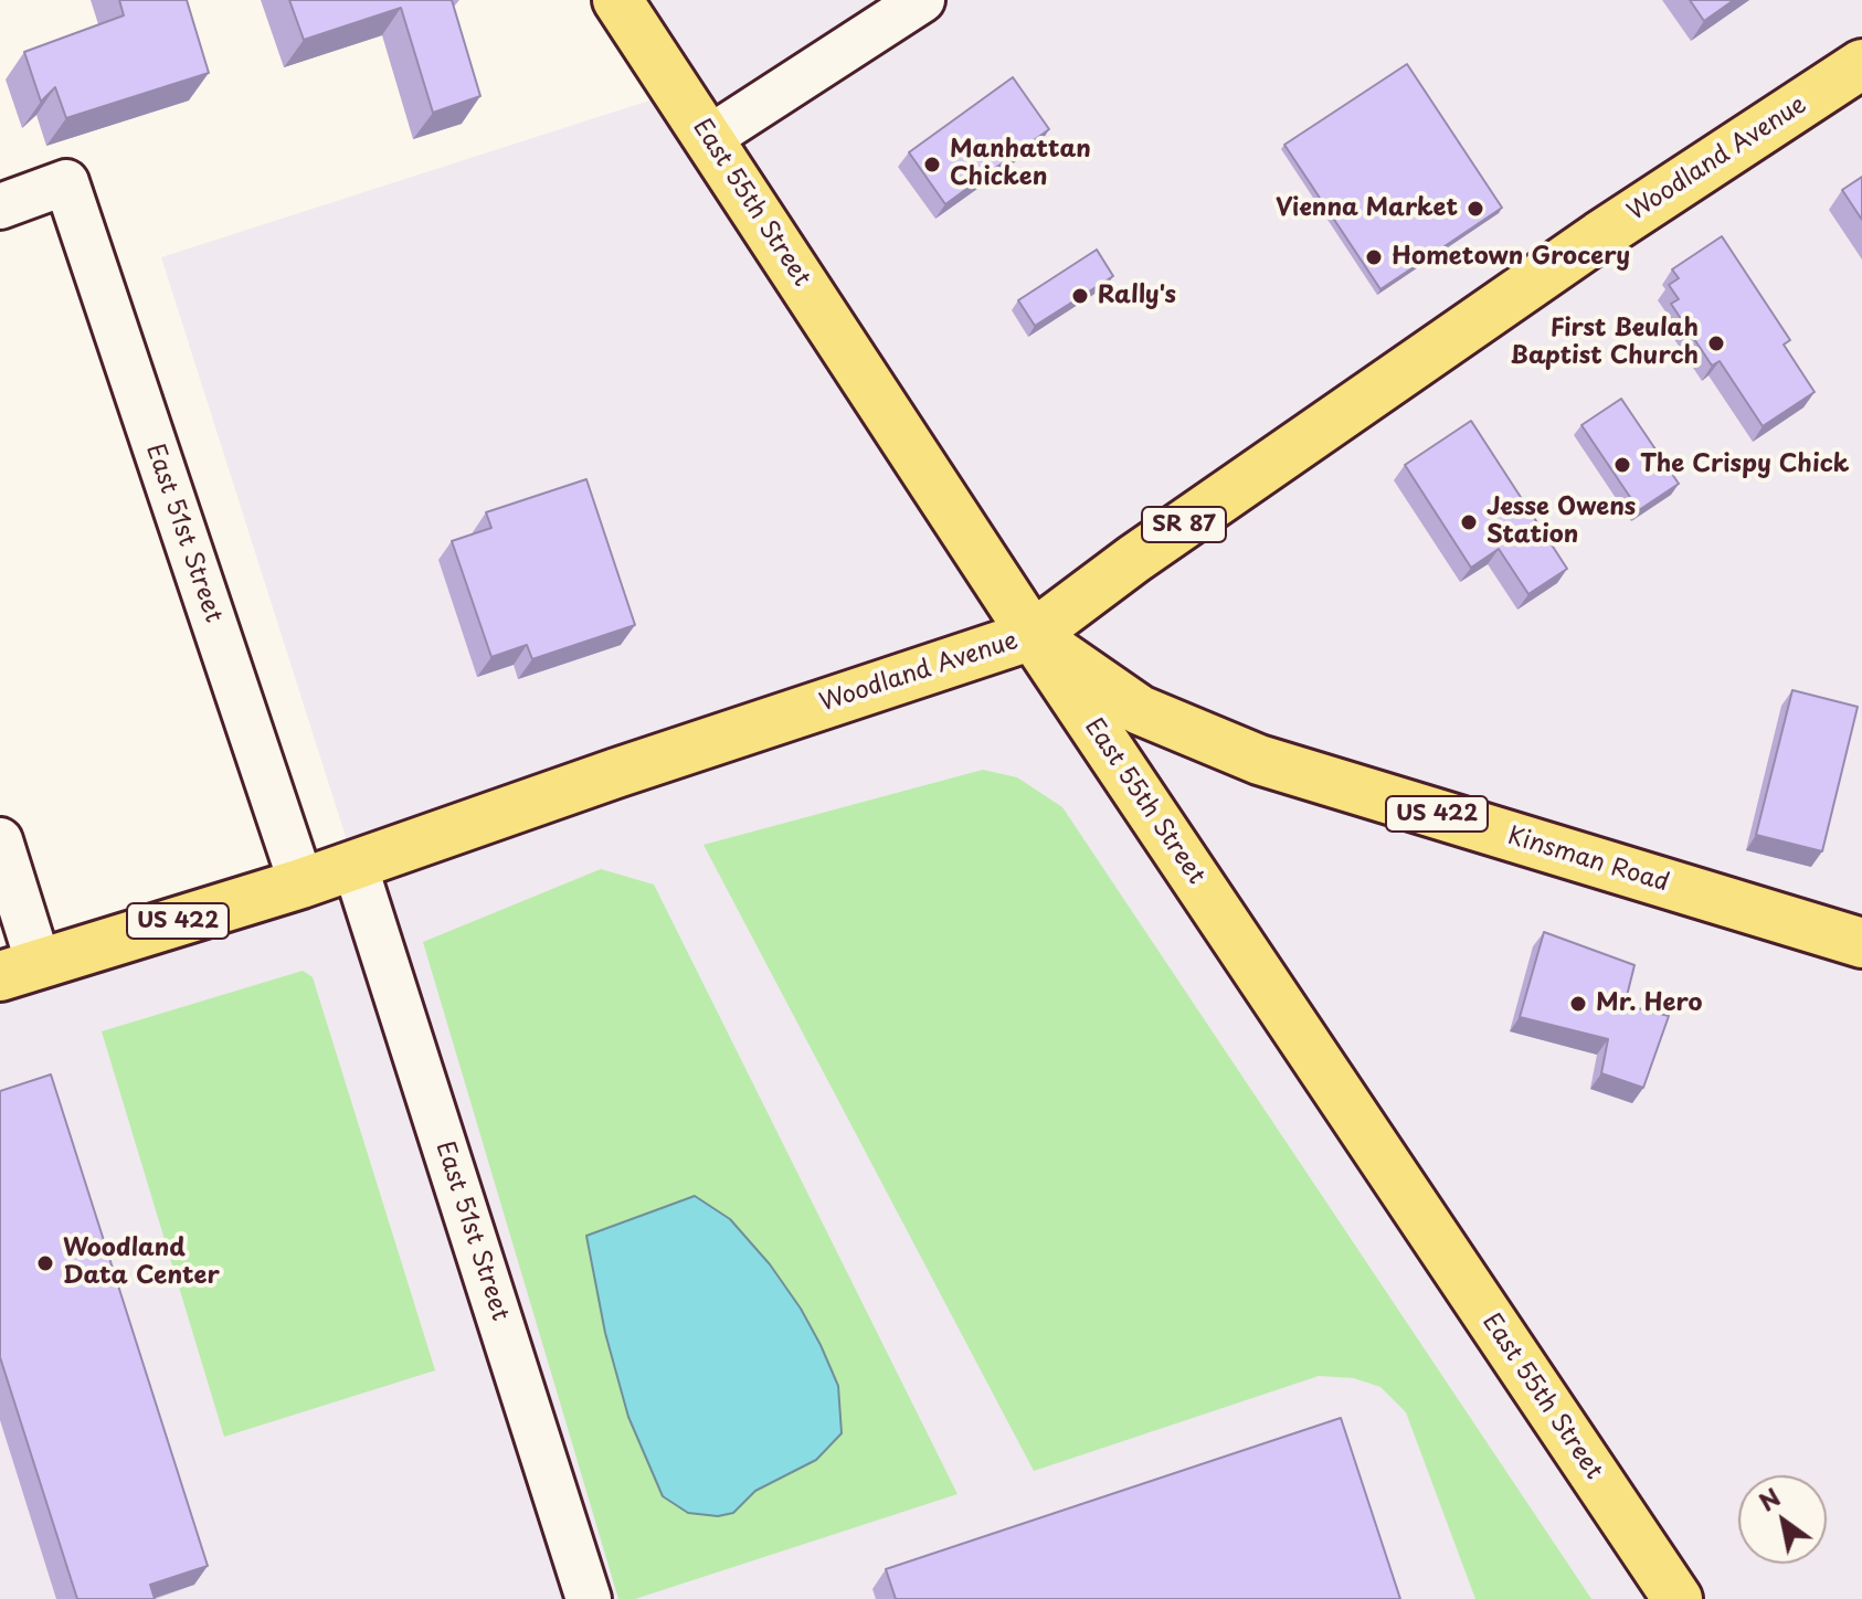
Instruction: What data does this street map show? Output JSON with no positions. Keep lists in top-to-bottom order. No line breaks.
{"streets":{"main road":["Woodland Avenue","East 55th Street","SR 87","US 422","Kinsman Road"],"street":["East 51st Street"]},"crossings":[["Woodland Avenue","East 55th Street"],["Woodland Avenue","East 51st Street"],["Woodland Avenue","Kinsman Road"],["East 55th Street","Kinsman Road"]],"places":["Manhattan Chicken","Vienna Market","Hometown Grocery","Rally's","First Beulah Baptist Church","The Crispy Chick","Jesse Owens Station","Mr. Hero","Woodland Data Center"],"north":"top left"}
